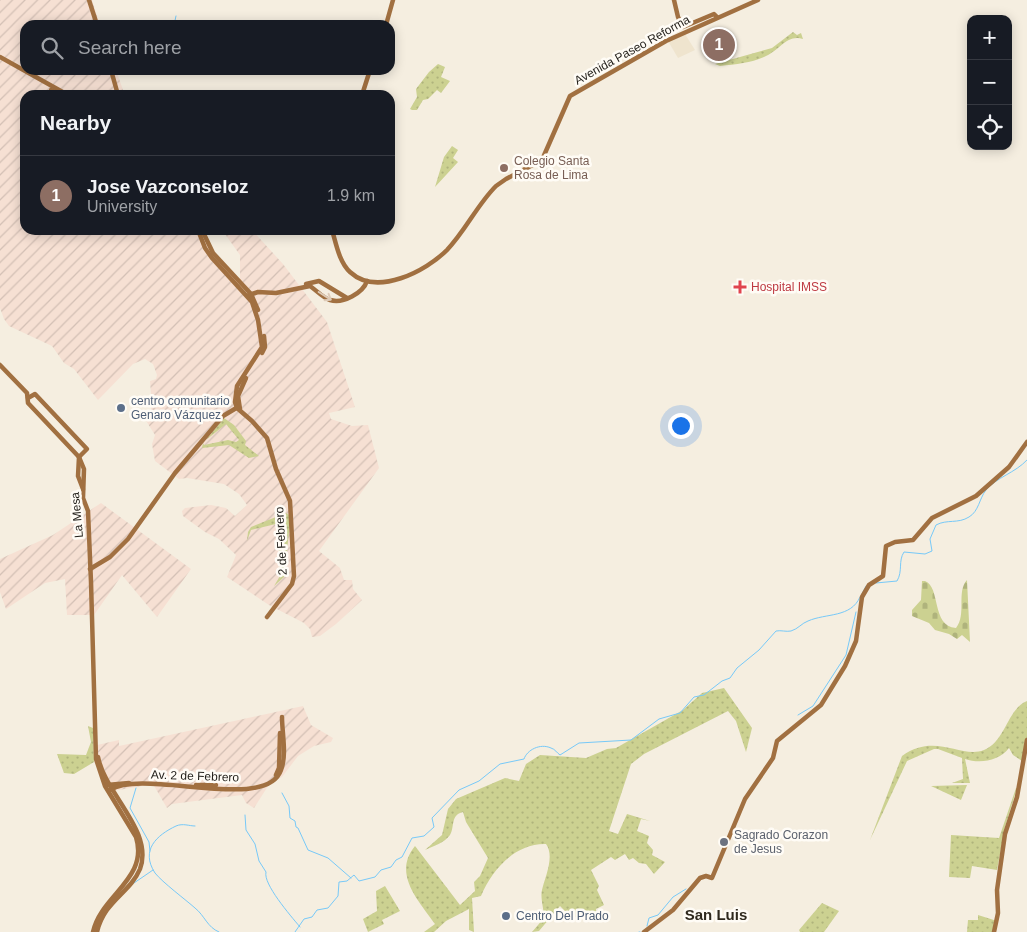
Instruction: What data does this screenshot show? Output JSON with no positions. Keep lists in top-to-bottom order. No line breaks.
{"streets":{"main road":["Avenida Paseo Reforma","La Mesa","2 de Febrero","Av. 2 de Febrero"]},"crossings":[["La Mesa","Av. 2 de Febrero"]],"districts":["San Luis"],"places":{"other":["Colegio Santa Rosa de Lima","centro comunitario Genaro Vázquez","Sagrado Corazon de Jesus","Centro Del Prado"],"health":["Hospital IMSS"]},"page":{"map_buttons":["+","−"],"search":"Search here","pins":"1","heading":"Nearby","list":[{"mark":"1","name":"Jose Vazconseloz","note":"University","value":"1.9 km"}]}}
